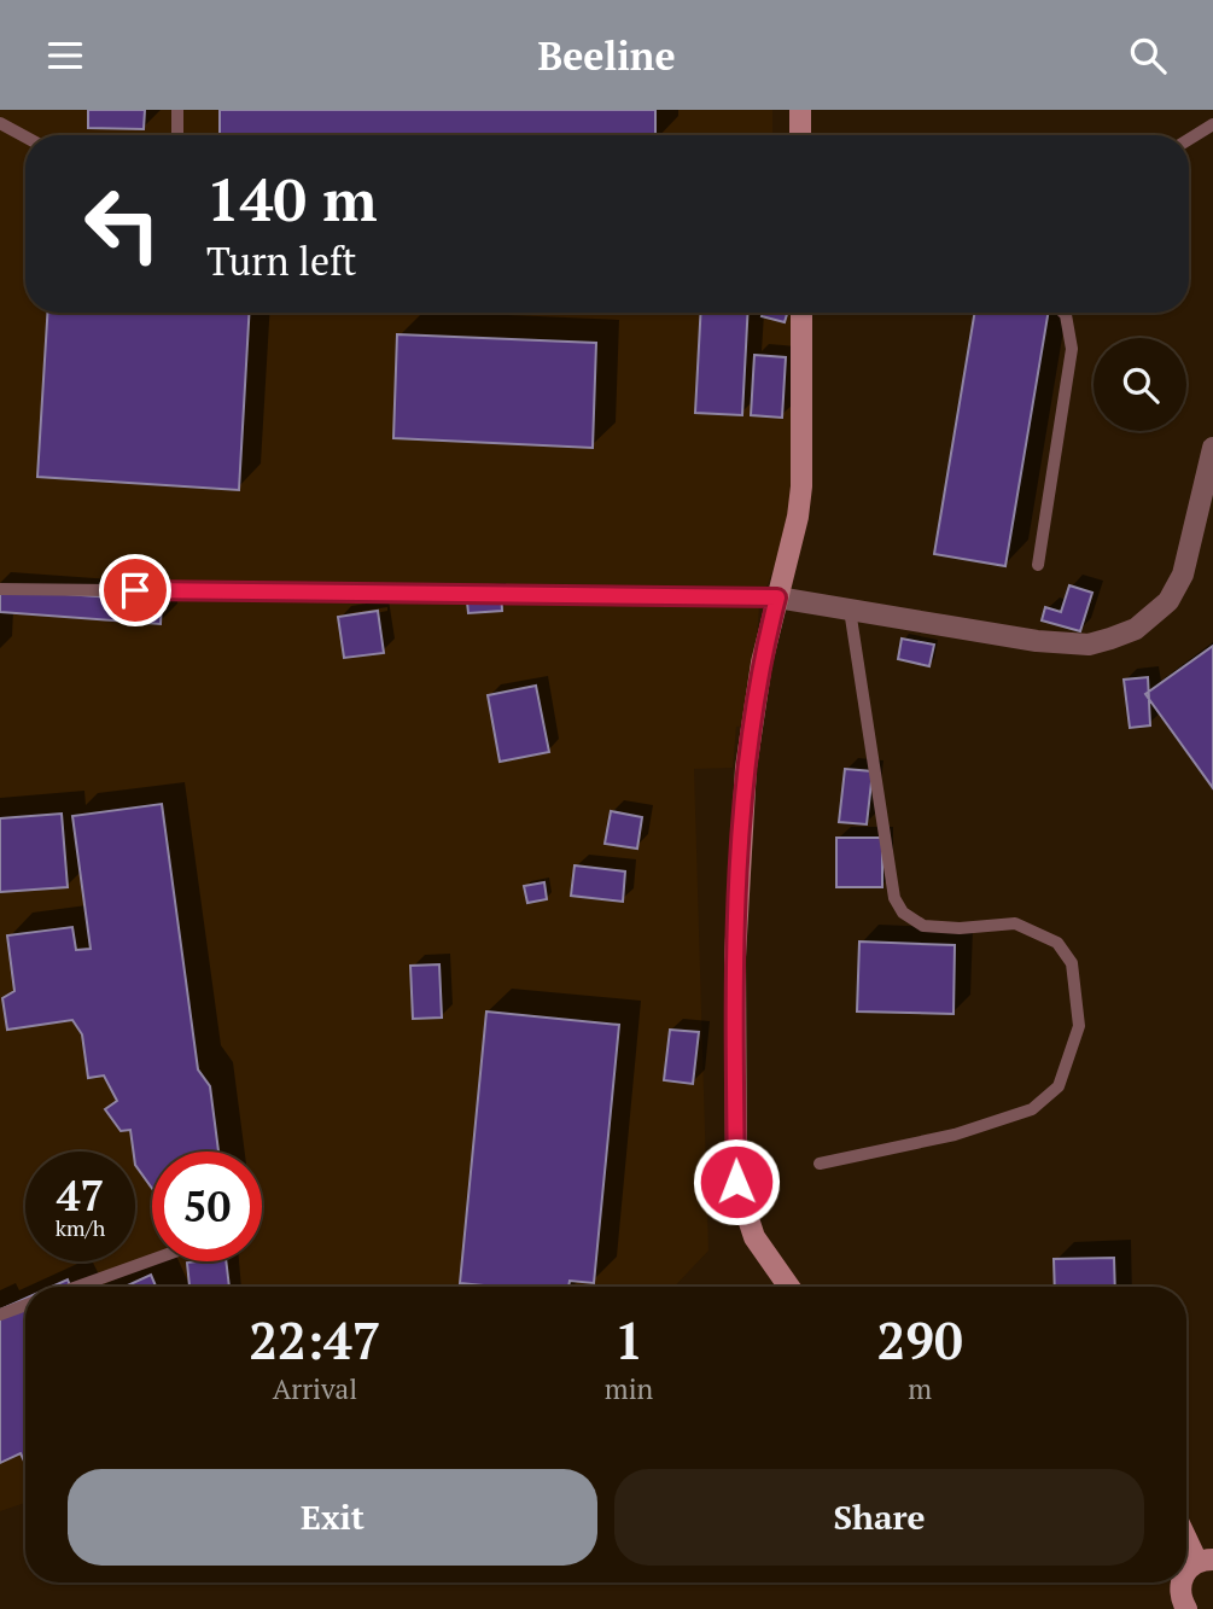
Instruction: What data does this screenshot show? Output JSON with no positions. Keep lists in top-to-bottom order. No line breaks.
{"page":{"header":"Beeline","turn":["140 m","Turn left"],"speed":"47 km/h","limit":"50","eta":["22:47","Arrival","1","min","290","m"],"buttons":["Exit","Share"]}}
